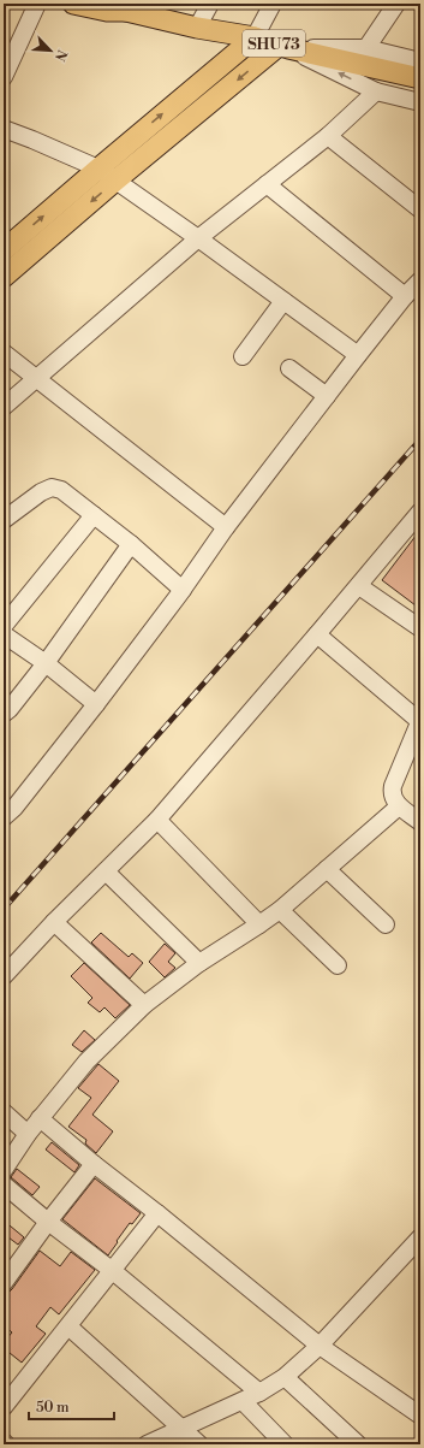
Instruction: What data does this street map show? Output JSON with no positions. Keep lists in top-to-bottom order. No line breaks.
{"streets":{"main road":["SHU73"]},"scale_bar":"50 m","north":"bottom right"}
